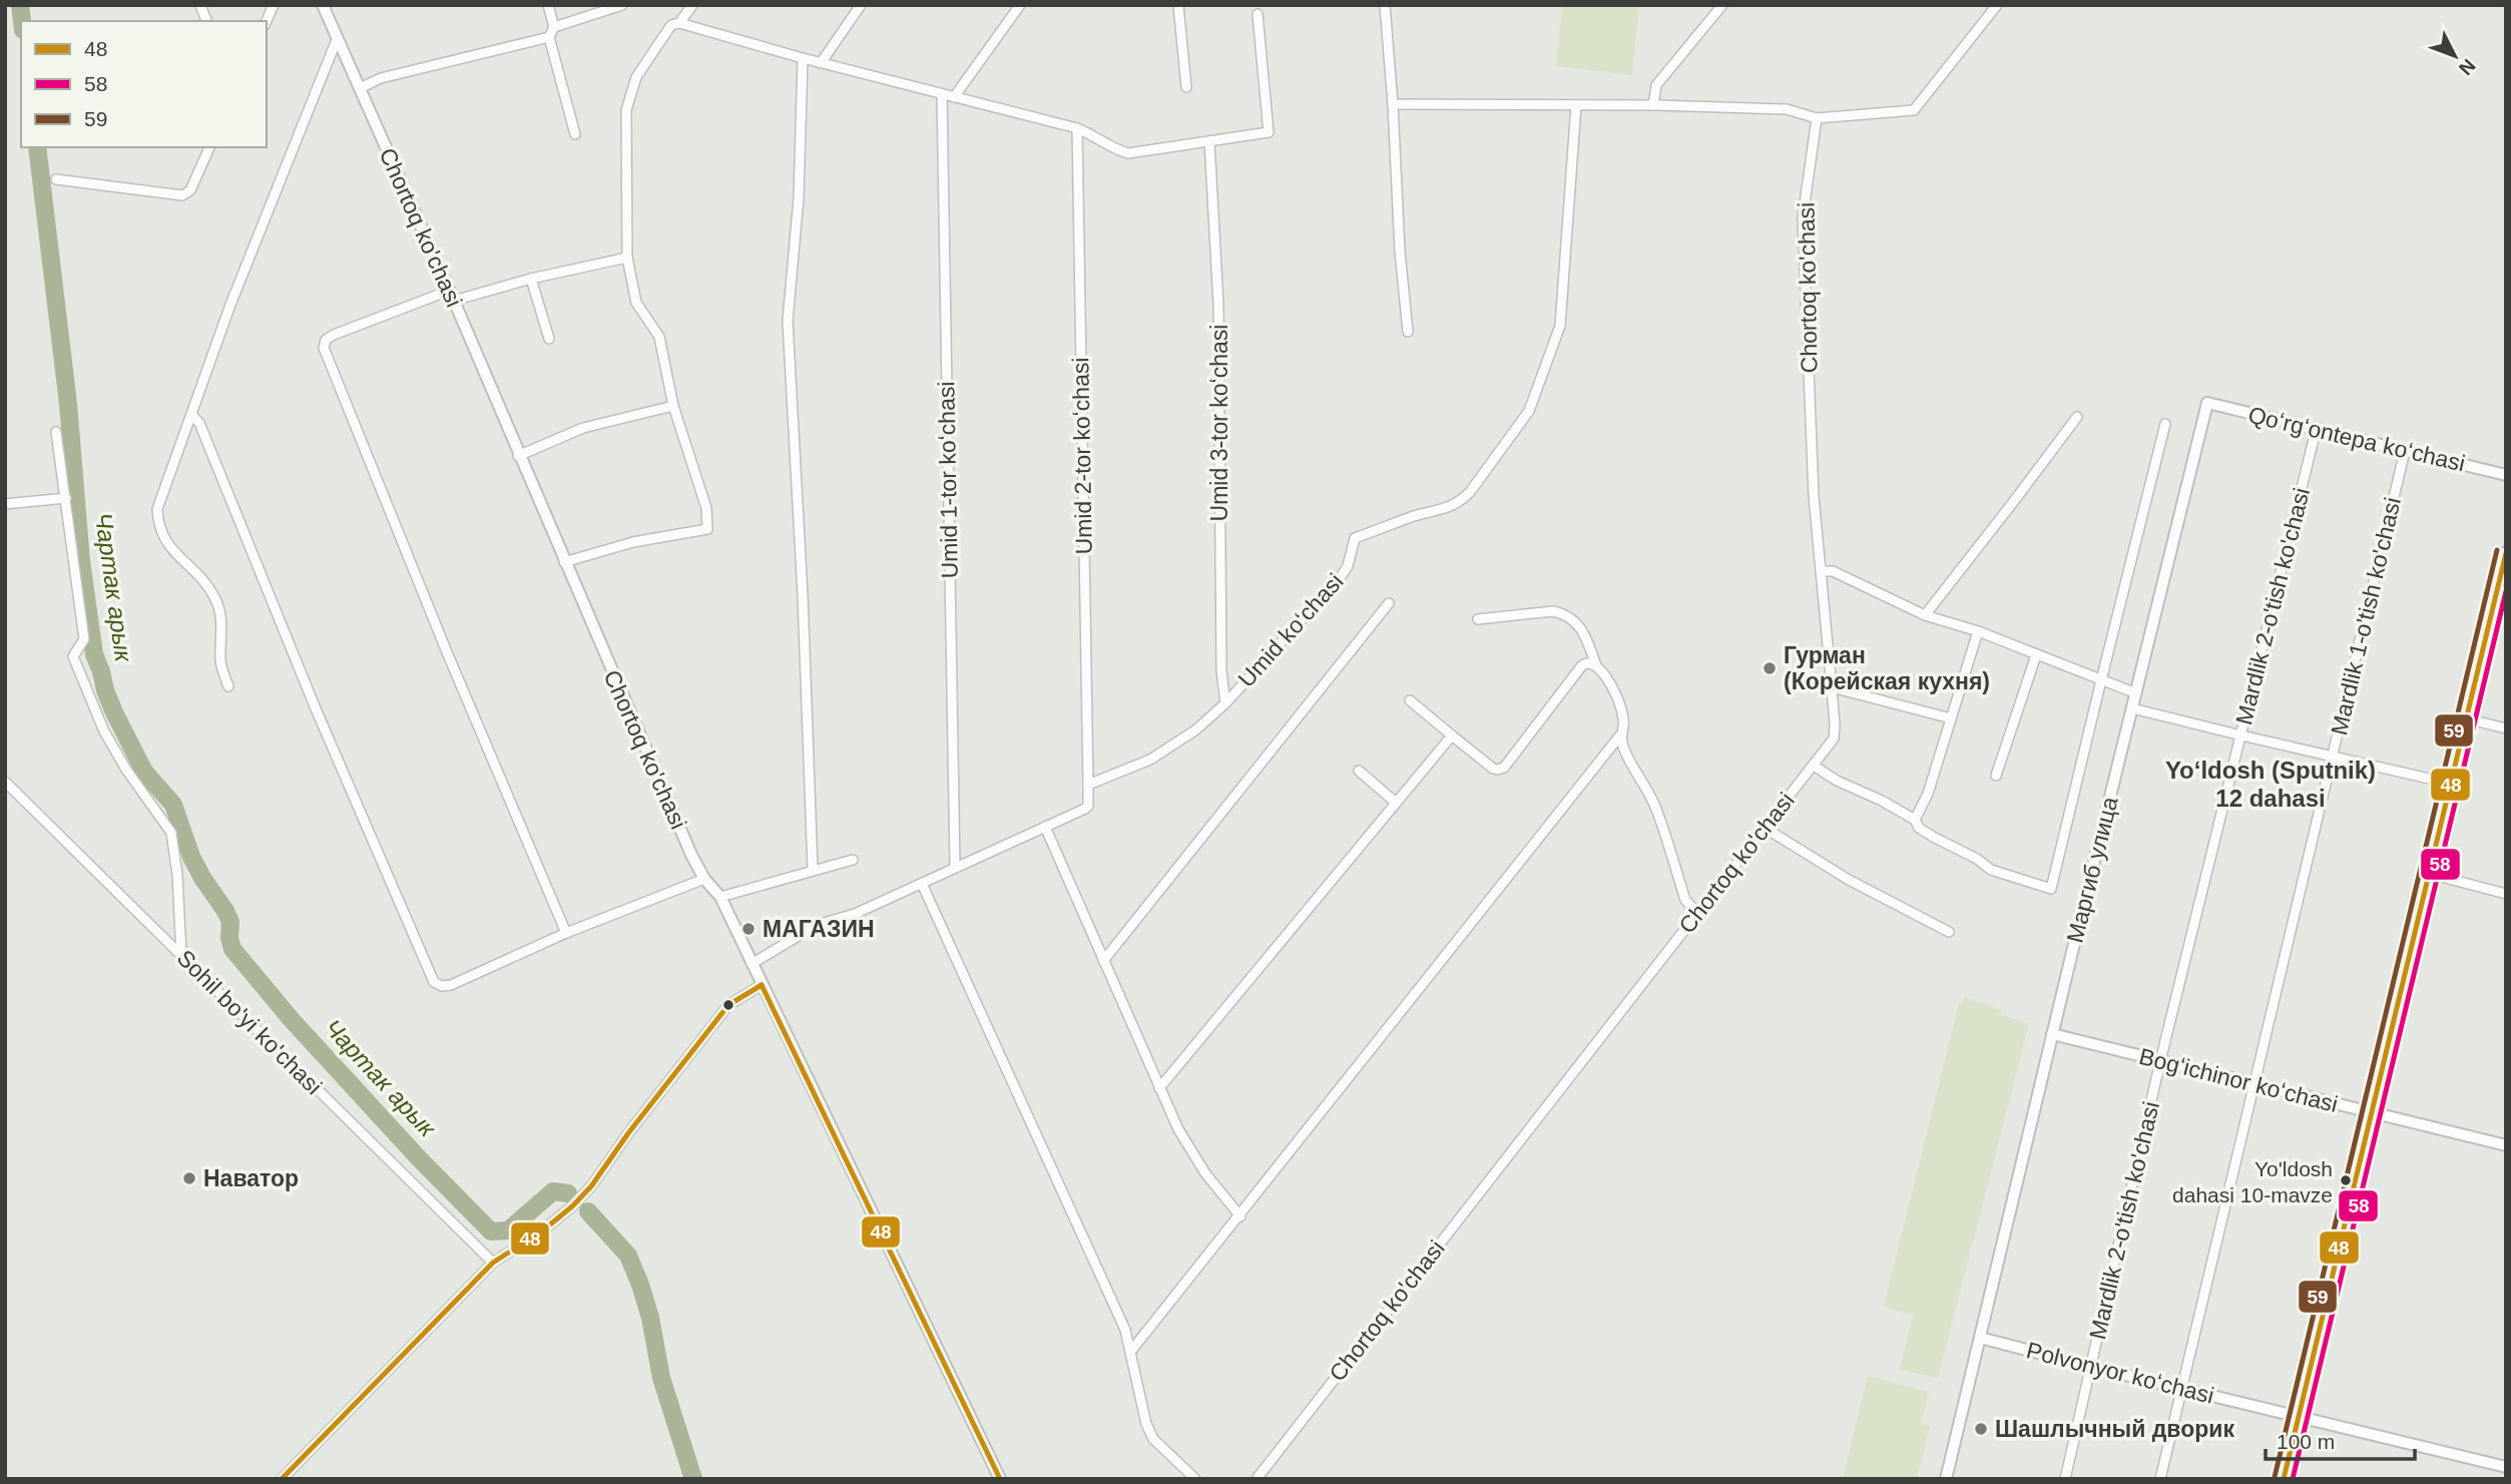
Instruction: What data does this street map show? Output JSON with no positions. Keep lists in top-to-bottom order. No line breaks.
{"streets":{"street":["Chortoq ko'chasi","Umid 3-tor koʻchasi","Qoʻrgʻontepa koʻchasi","Umid 2-tor koʻchasi","Umid 1-tor koʻchasi","Mardlik 2-o'tish ko'chasi","Mardlik 1-o'tish ko'chasi","Umid ko‘chasi","Маргиб улица","Sohil bo'yi ko'chasi","Bogʻichinor koʻchasi","Polvonyor koʻchasi"]},"crossings":[["Umid 3-tor koʻchasi","Umid ko‘chasi"],["Qoʻrgʻontepa koʻchasi","Mardlik 2-o'tish ko'chasi"],["Qoʻrgʻontepa koʻchasi","Mardlik 1-o'tish ko'chasi"],["Qoʻrgʻontepa koʻchasi","Маргиб улица"],["Umid 2-tor koʻchasi","Umid ko‘chasi"],["Mardlik 2-o'tish ko'chasi","Bogʻichinor koʻchasi"],["Mardlik 2-o'tish ko'chasi","Polvonyor koʻchasi"],["Mardlik 1-o'tish ko'chasi","Bogʻichinor koʻchasi"],["Mardlik 1-o'tish ko'chasi","Polvonyor koʻchasi"],["Маргиб улица","Bogʻichinor koʻchasi"],["Маргиб улица","Polvonyor koʻchasi"]],"districts":["Yo‘ldosh (Sputnik) 12 dahasi"],"water":["Чартак арык"],"places":["Гурман (Корейская кухня)","МАГАЗИН","Наватор","Yo'ldosh dahasi 10-mavze","Шашлычный дворик"],"lines":["transit line 59","transit line 48","transit line 58"],"legend":["48","58","59"],"scale_bar":"100 m","north":"bottom right"}
